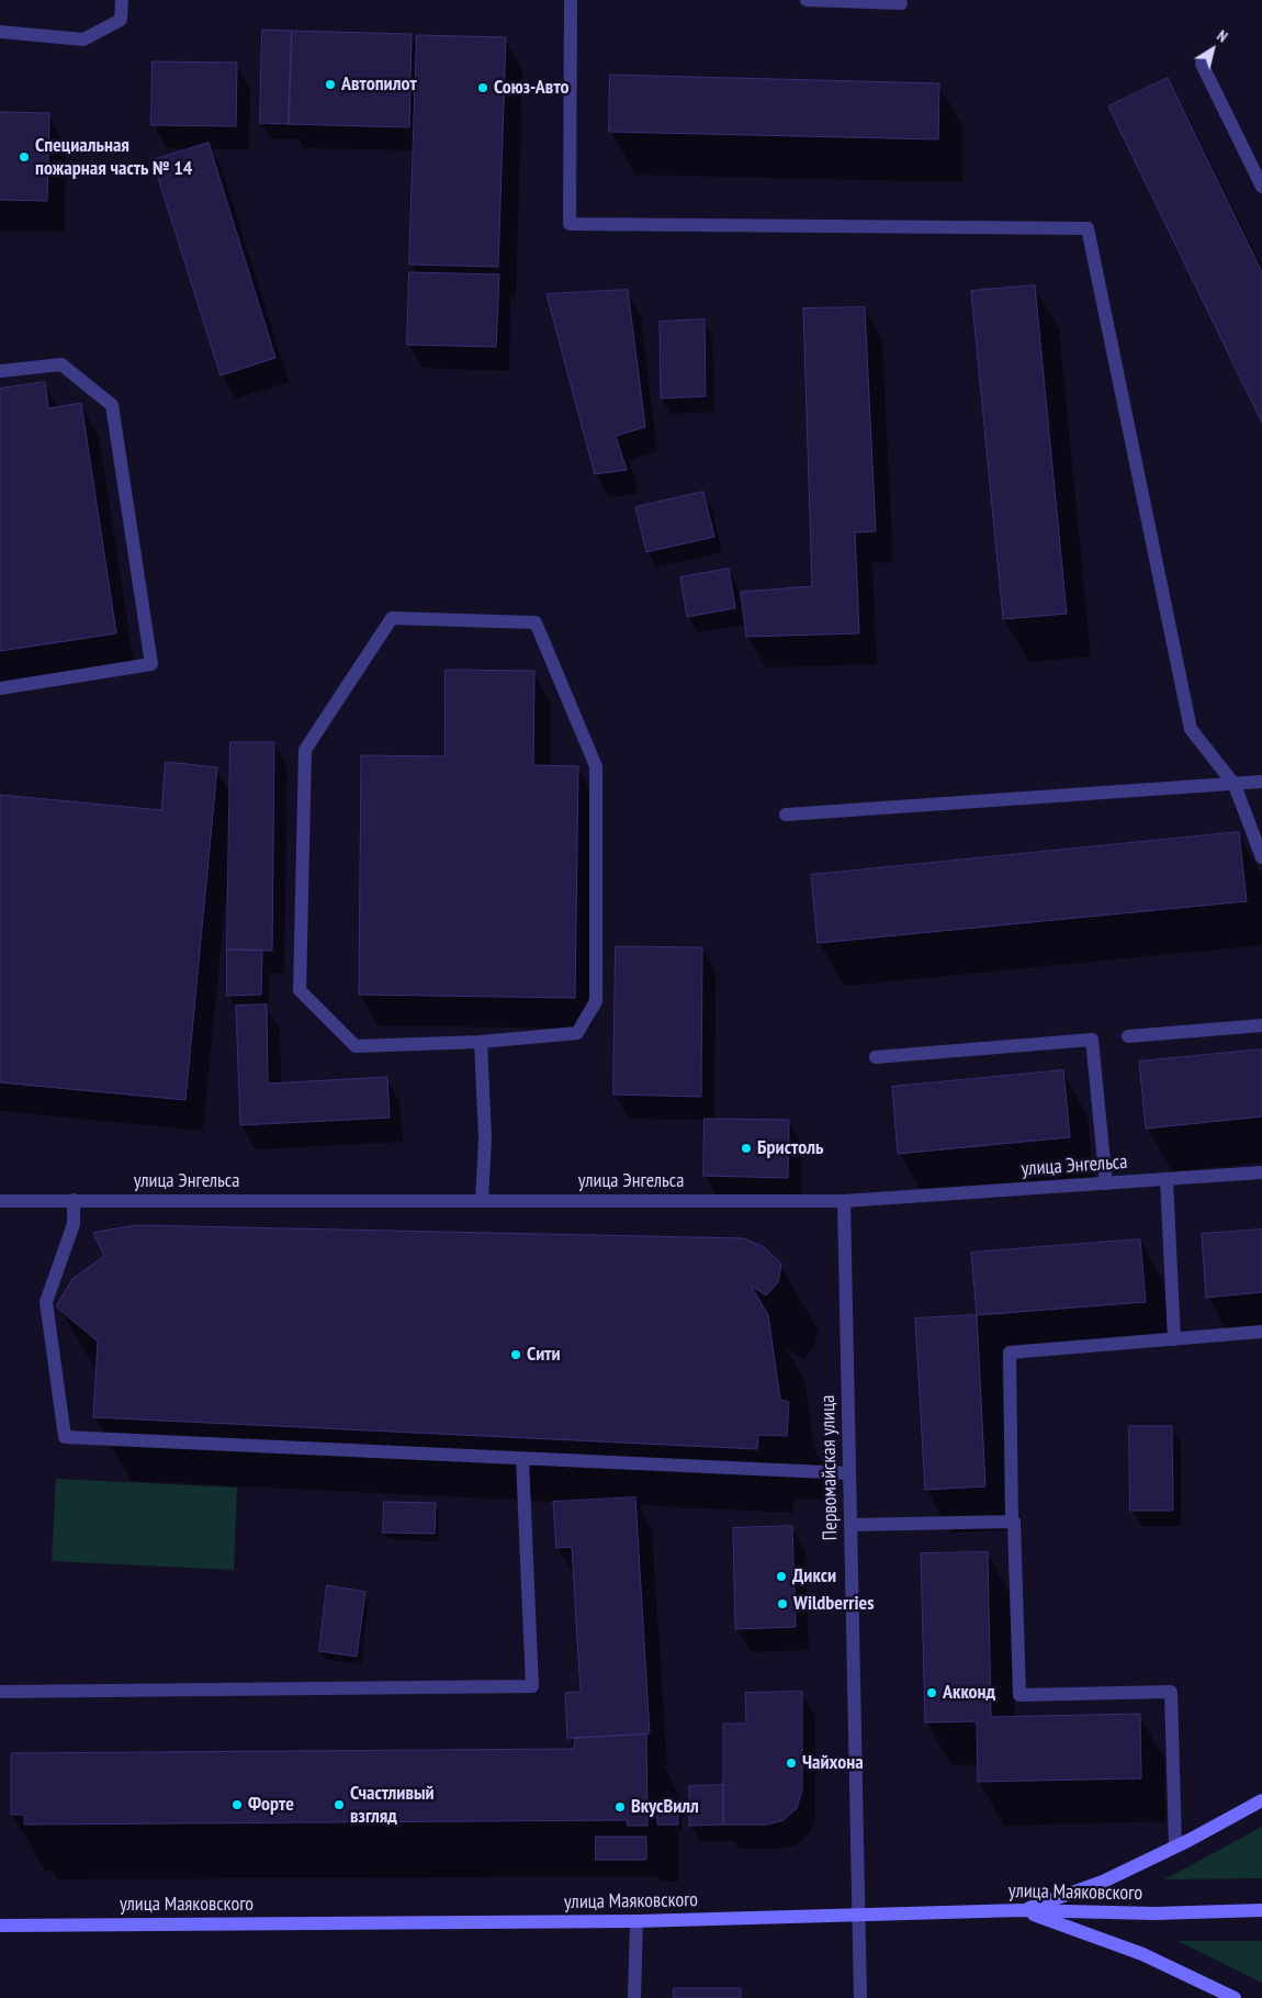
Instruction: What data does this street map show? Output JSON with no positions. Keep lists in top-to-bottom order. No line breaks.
{"streets":{"main road":["улица Маяковского"],"street":["улица Энгельса","Первомайская улица"]},"crossings":[["улица Энгельса","Первомайская улица"],["Первомайская улица","улица Маяковского"]],"places":["Автопилот","Союз-Авто","Специальная пожарная часть № 14","Бристоль","Сити","Дикси","Wildberries","Акконд","Чайхона","Форте","Счастливый взгляд","ВкусВилл"],"north":"top right"}
